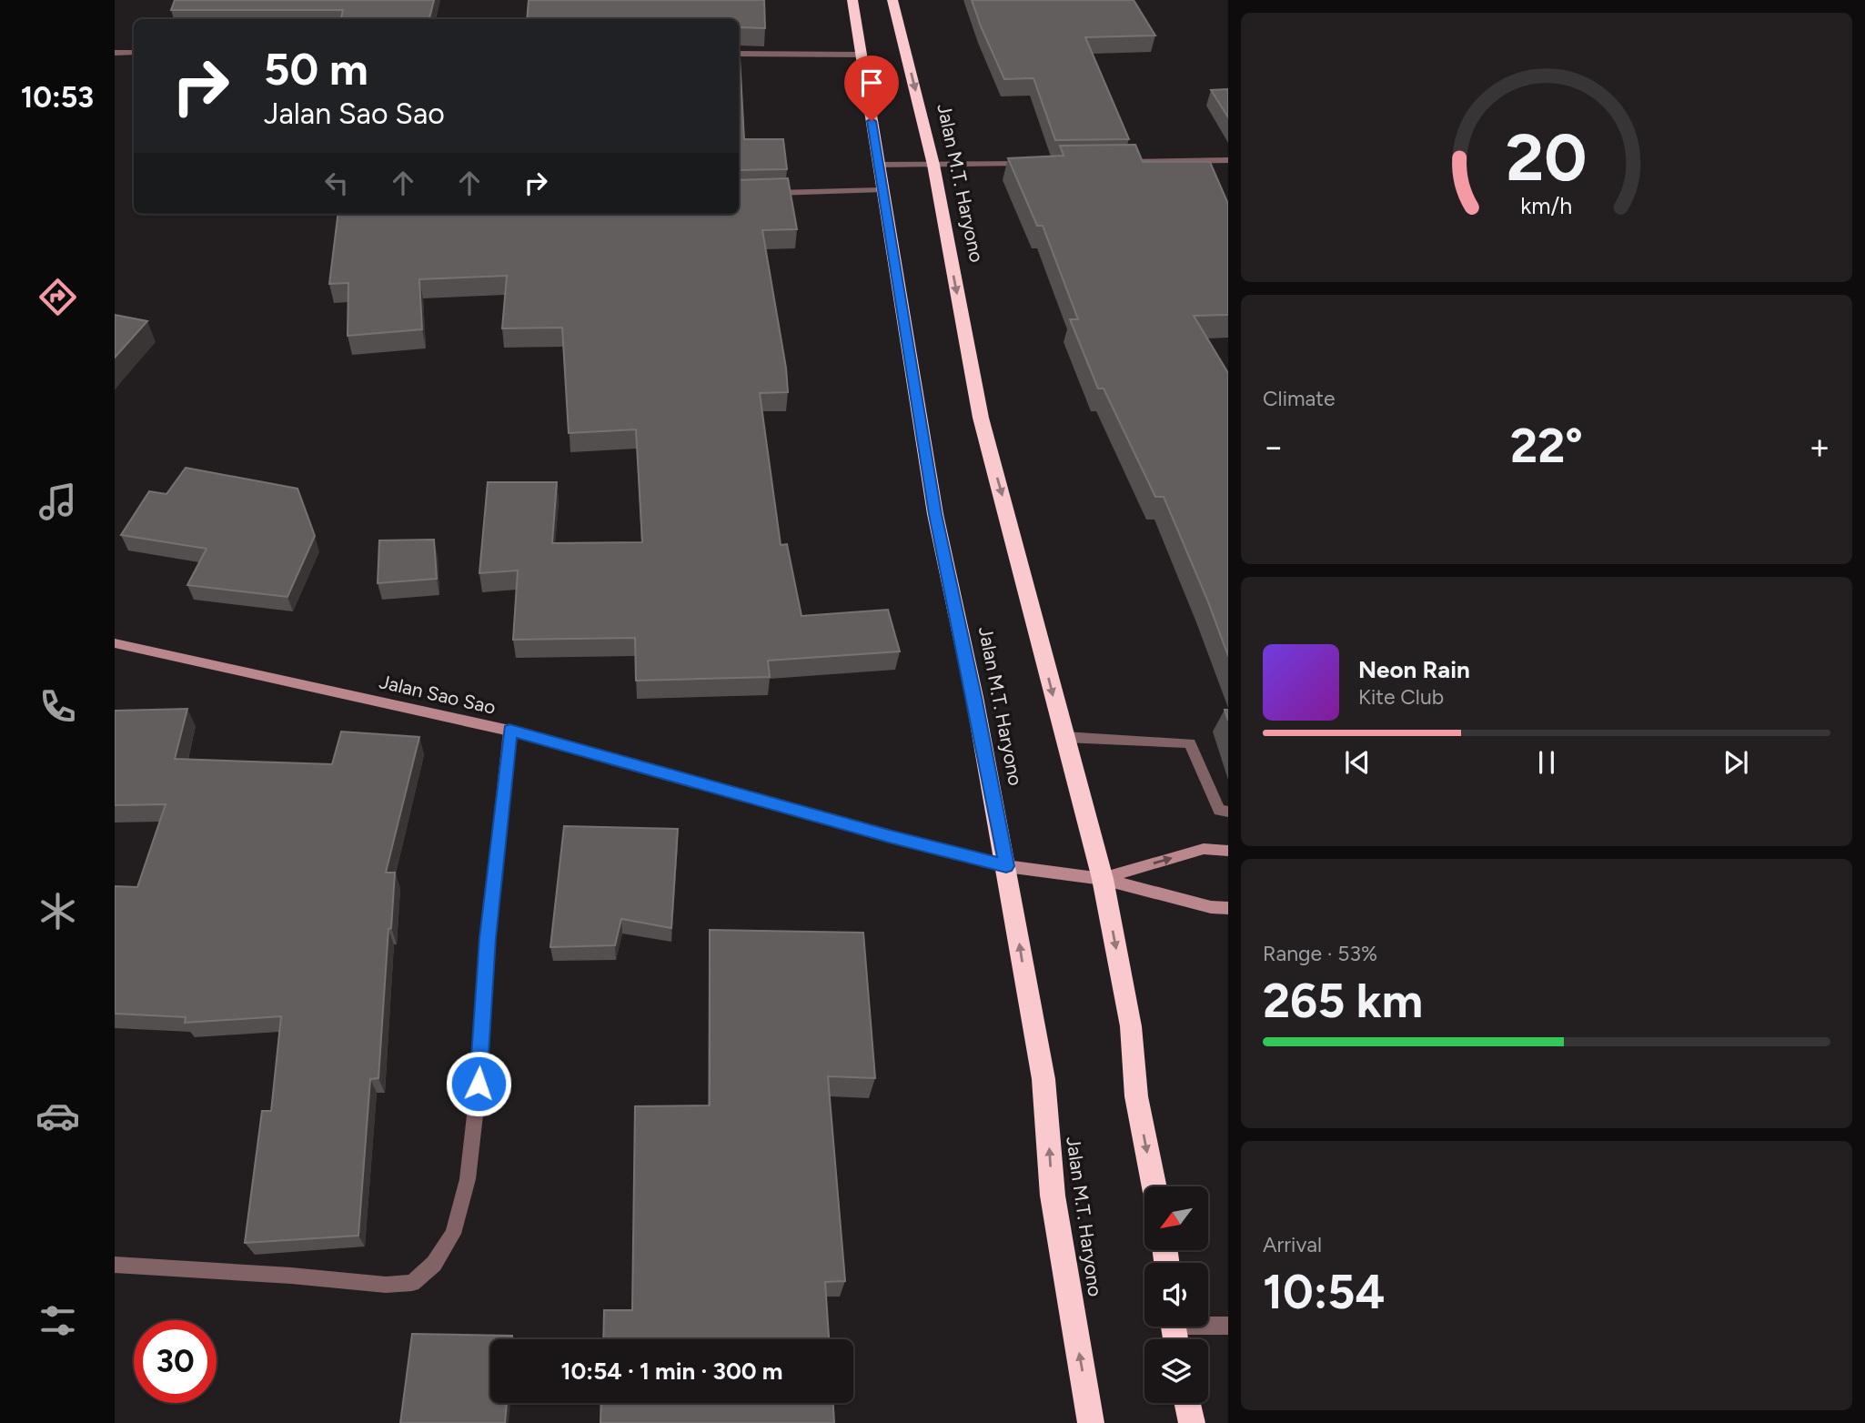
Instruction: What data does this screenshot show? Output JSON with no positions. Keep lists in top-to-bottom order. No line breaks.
{"streets":{"highway":["Jalan M.T. Haryono"],"street":["Jalan Sao Sao"]},"crossings":[["Jalan M.T. Haryono","Jalan Sao Sao"]],"north":"bottom left","page":{"tabs":"10:53","turn":["50 m","Jalan Sao Sao"],"tile":["Climate",["Range · 53%","265 km"],["Arrival","10:54"]],"heat":["−","22°","+"],"song":["Neon Rain","Kite Club"],"limit":"30","trip":"10:54 · 1 min · 300 m","gauge":["20","km/h"]}}
